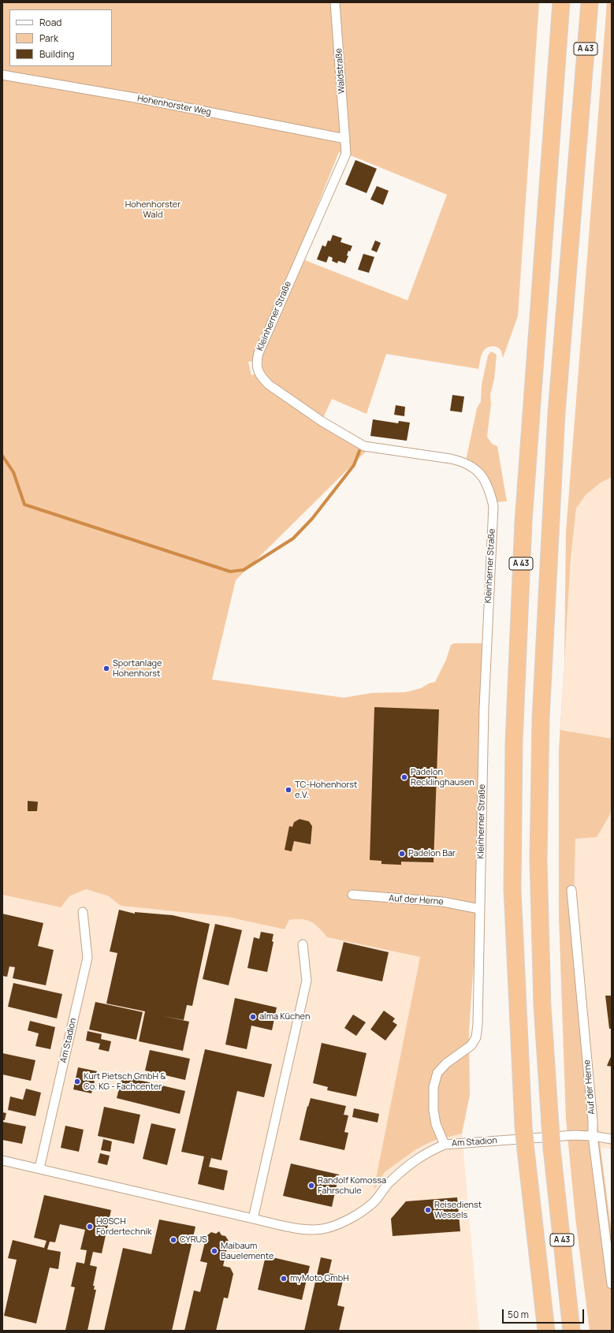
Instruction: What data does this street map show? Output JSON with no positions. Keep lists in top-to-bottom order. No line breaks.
{"streets":{"highway":["A 43"],"street":["Waldstraße","Hohenhorster Weg","Kleinherner Straße","Auf der Herne","Am Stadion"]},"crossings":[["Waldstraße","Hohenhorster Weg"],["Waldstraße","Kleinherner Straße"],["Hohenhorster Weg","Kleinherner Straße"],["Kleinherner Straße","Auf der Herne"],["Kleinherner Straße","Am Stadion"],["Auf der Herne","Am Stadion"]],"parks":["Hohenhorster Wald"],"places":["Sportanlage Hohenhorst","Padelon Recklinghausen","TC-Hohenhorst e.V.","Padelon Bar","alma Küchen","Kurt Pietsch GmbH & Co. KG - Fachcenter","Randolf Komossa Fahrschule","Reisedienst Wessels","HOSCH Fördertechnik","CYRUS","Maibaum Bauelemente","myMoto GmbH"],"legend":["Road","Park","Building"],"scale_bar":"50 m"}
